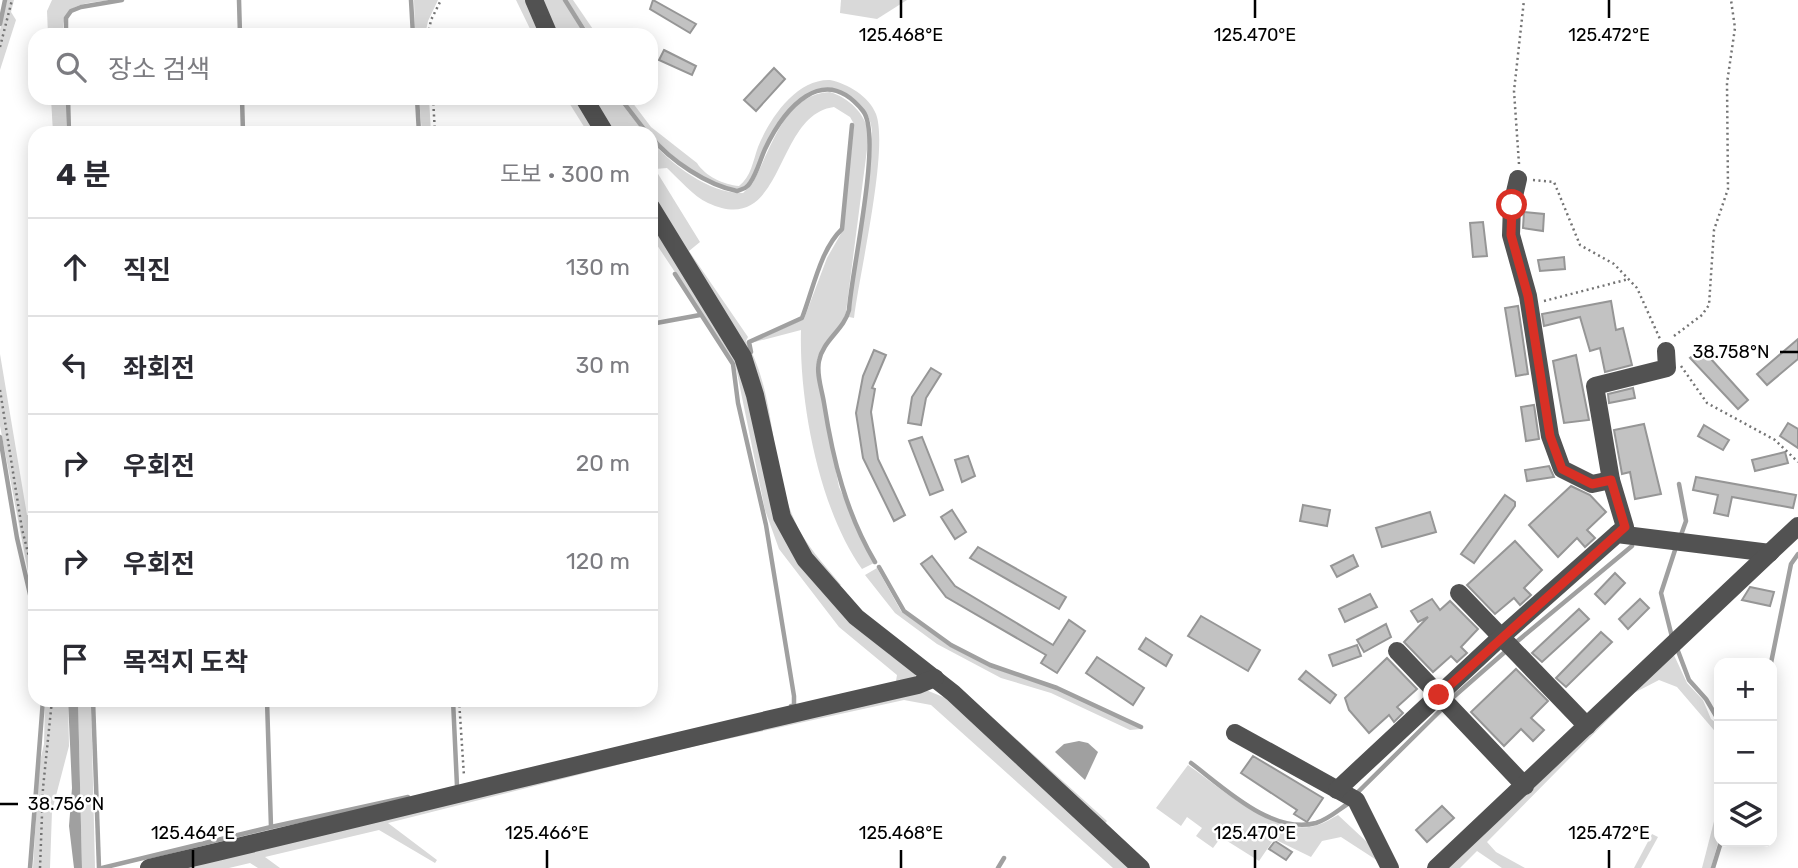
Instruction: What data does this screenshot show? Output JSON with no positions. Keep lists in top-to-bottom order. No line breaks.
{"page":{"search":"장소 검색","heading":["4 분","도보 · 300 m"],"list":[["직진","130 m"],["좌회전","30 m"],["우회전","20 m"],["우회전","120 m"],"목적지 도착"],"map_buttons":["+","−"]},"coordinates":["125.468°E","125.470°E","125.472°E","38.758°N","38.756°N","125.464°E","125.466°E"]}
